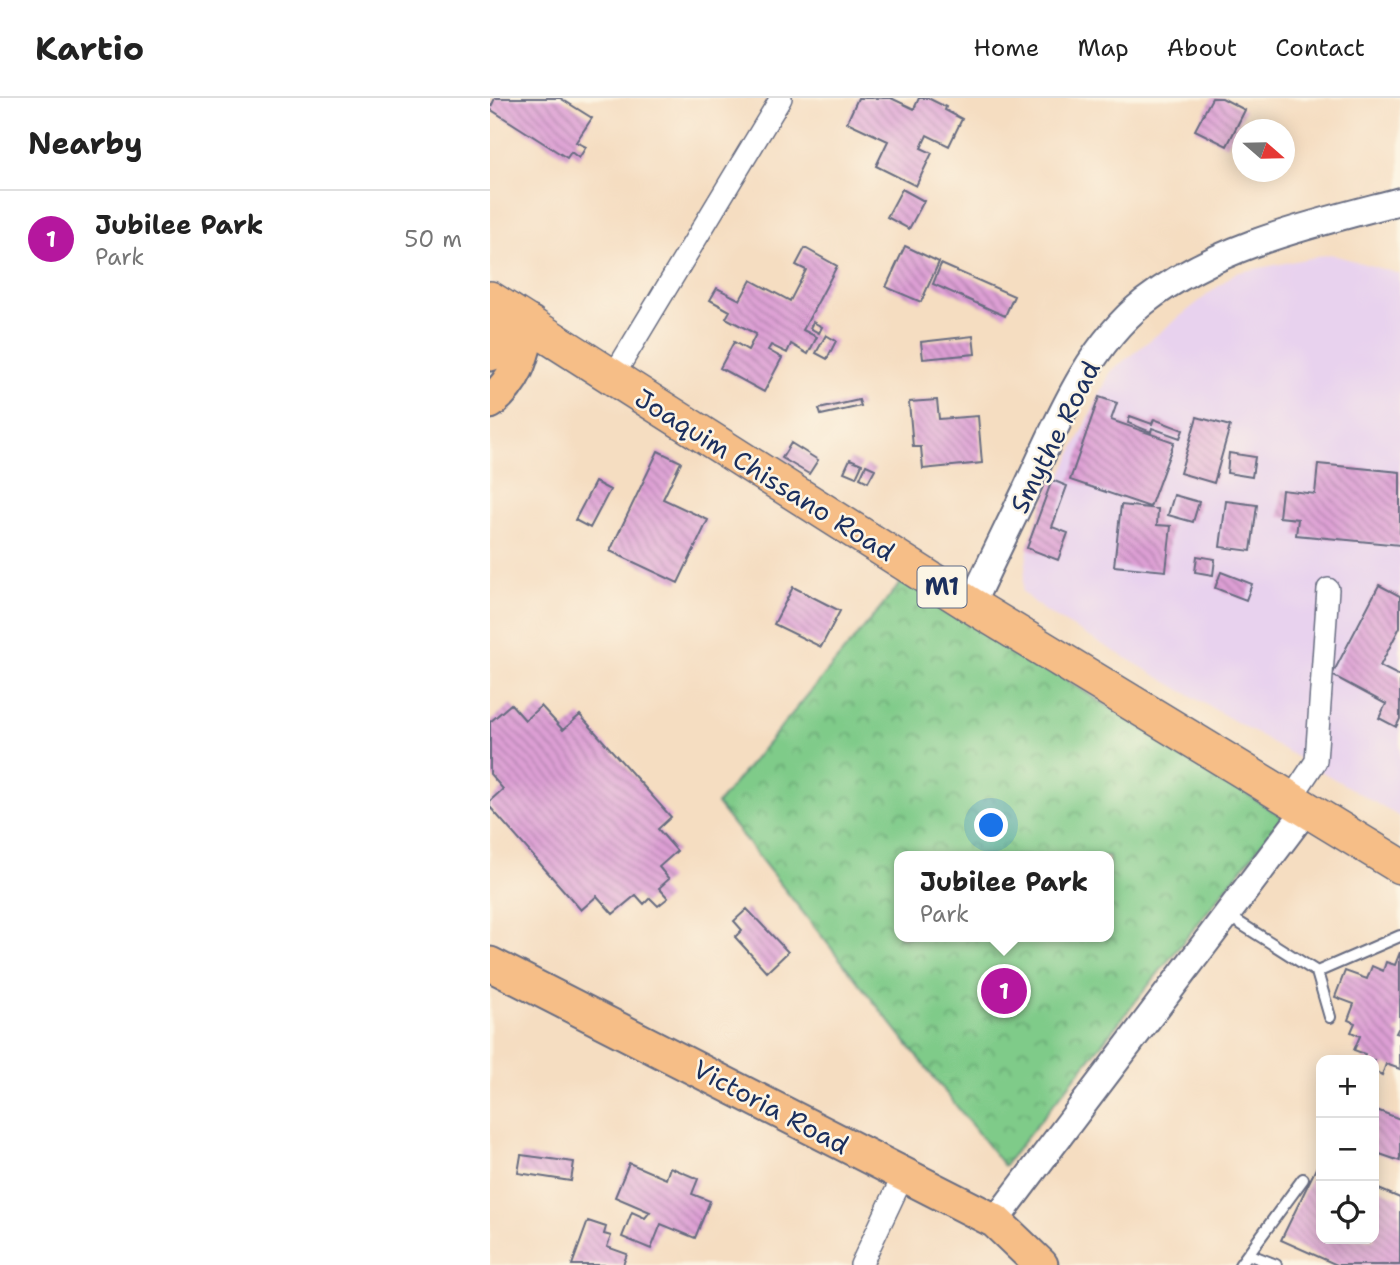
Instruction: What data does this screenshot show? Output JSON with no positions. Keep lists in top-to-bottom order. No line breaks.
{"streets":{"highway":["Joaquim Chissano Road","M1"],"main road":["Victoria Road"],"street":["Smythe Road"]},"crossings":[["Smythe Road","Joaquim Chissano Road"]],"north":"right","page":{"header":"Kartio","nav":["Home","Map","About","Contact"],"heading":"Nearby","list":[{"mark":"1","name":"Jubilee Park","note":"Park","value":"50 m"}],"popup":["Jubilee Park","Park"],"pins":"1","map_buttons":["+","−"]}}
